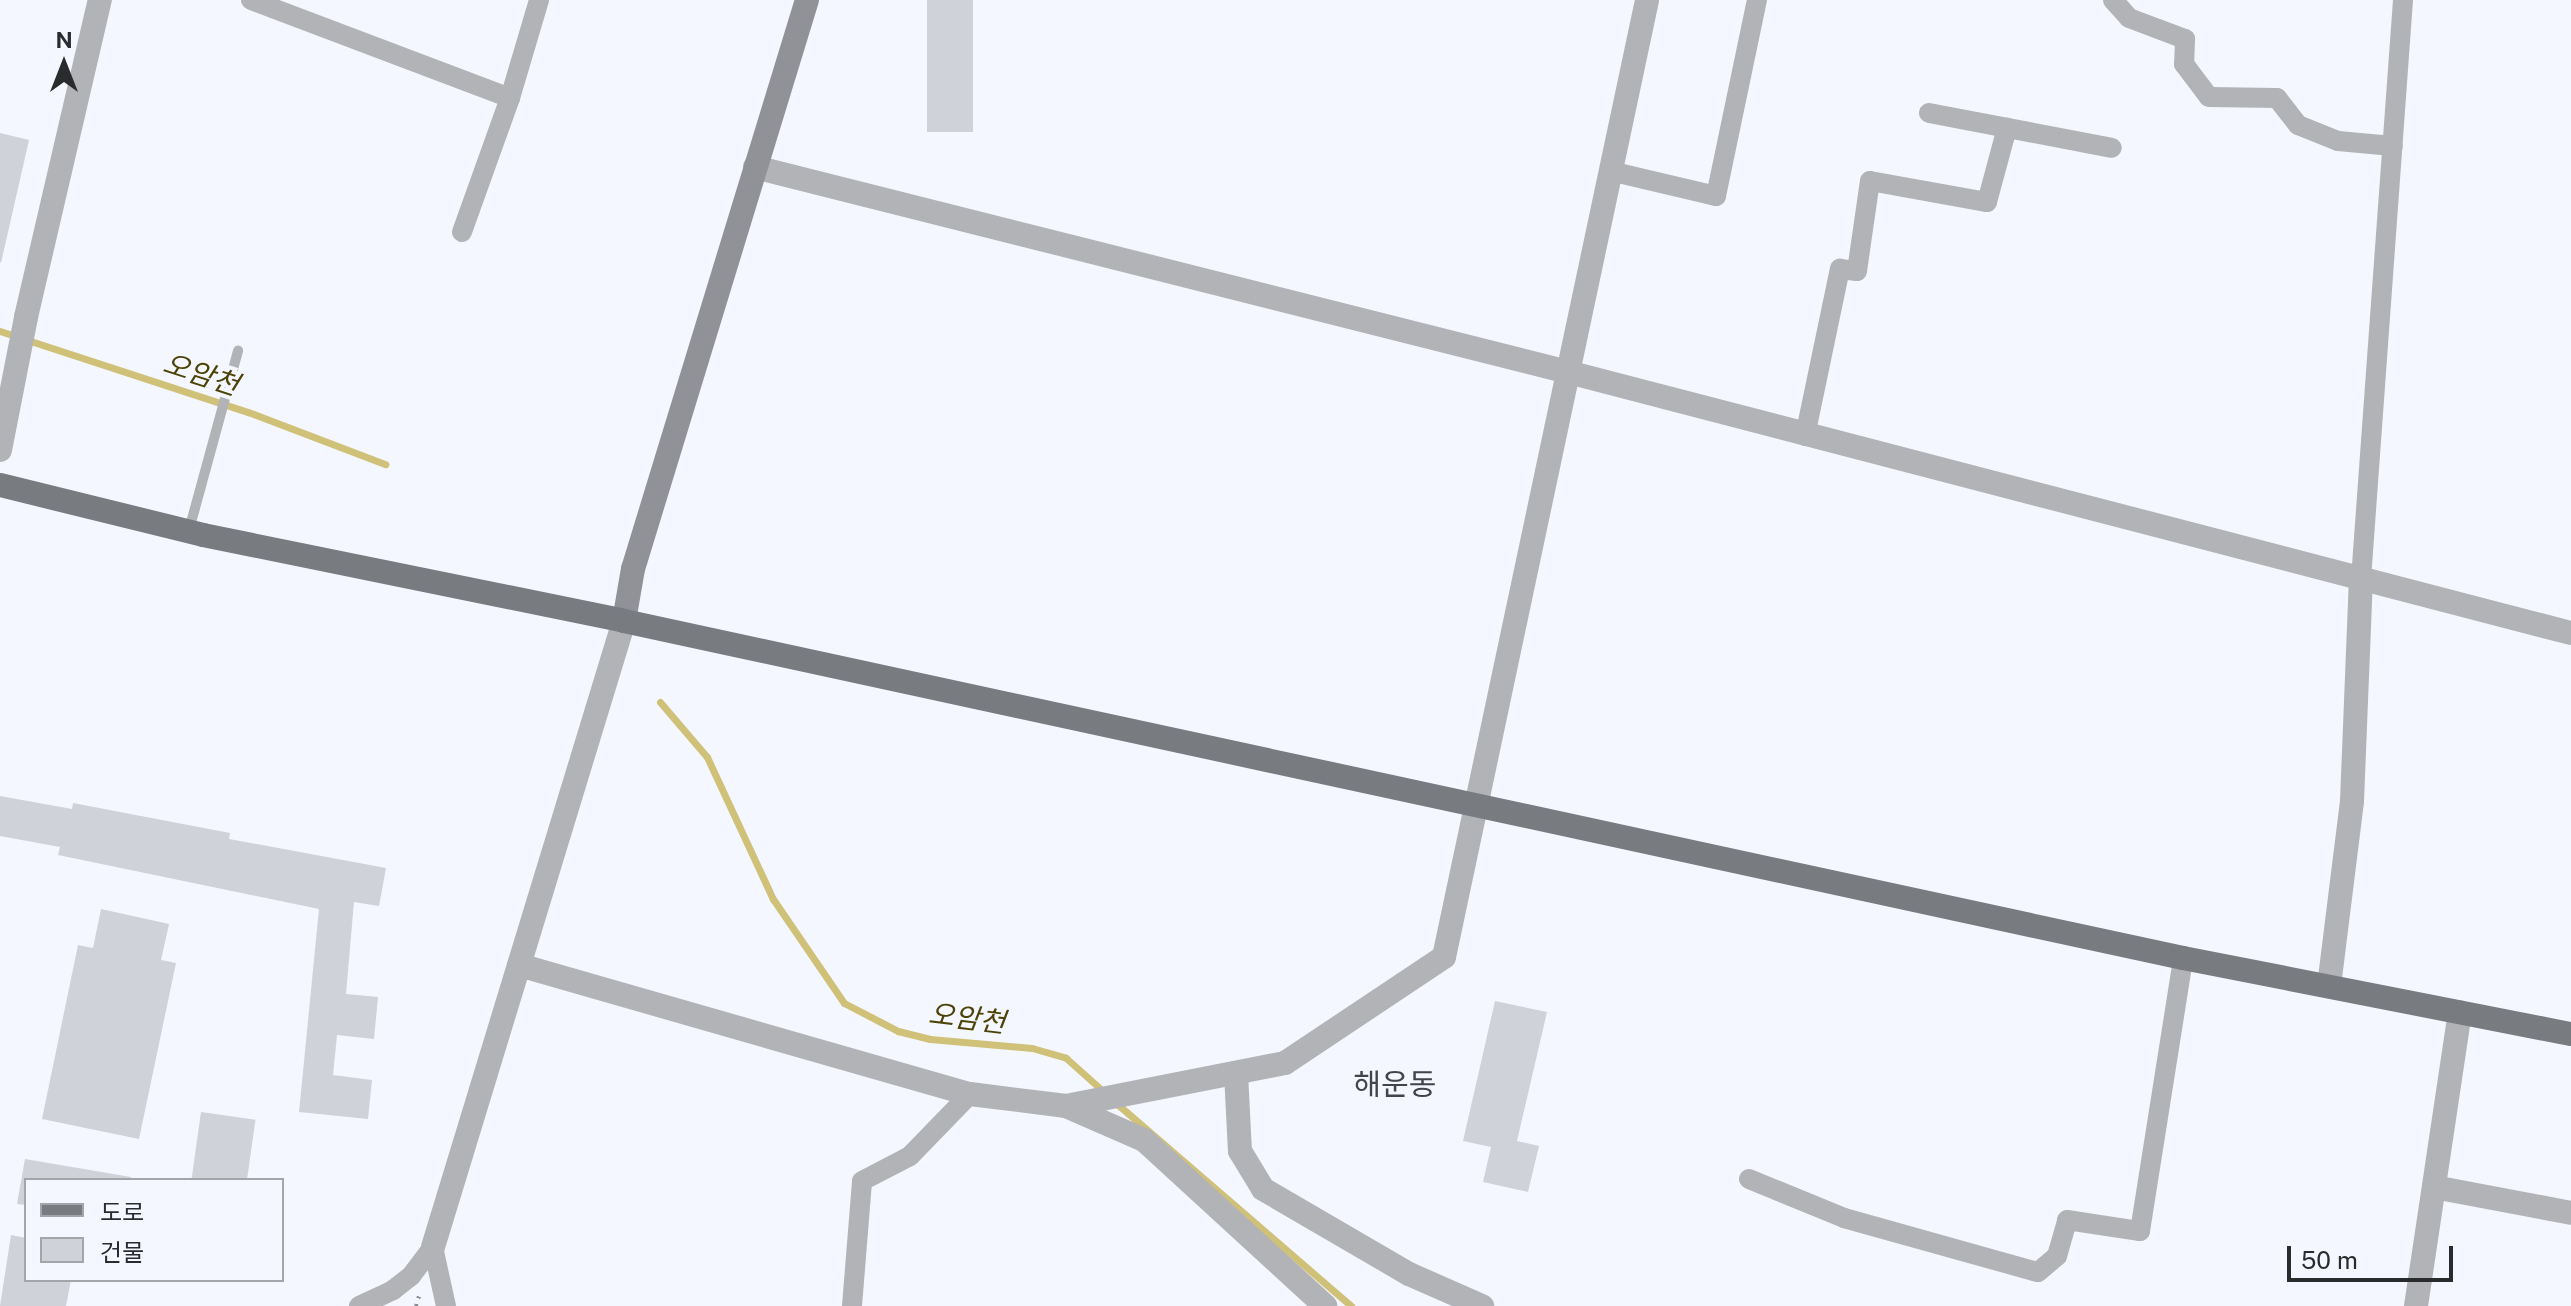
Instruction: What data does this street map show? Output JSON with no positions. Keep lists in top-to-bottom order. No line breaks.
{"districts":["해운동"],"water":["오암천"],"legend":["도로","건물"],"scale_bar":"50 m","north":"top"}
